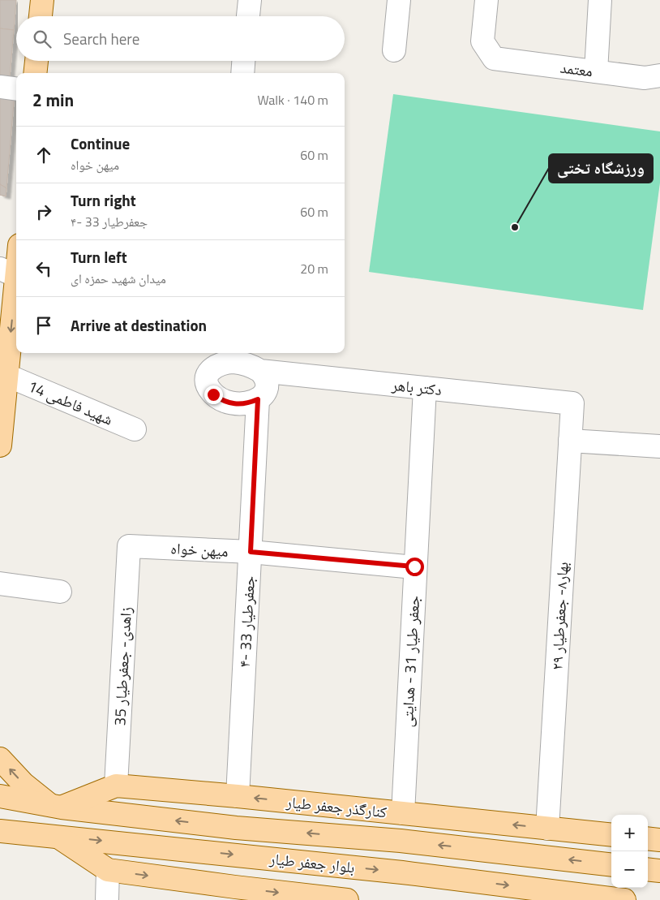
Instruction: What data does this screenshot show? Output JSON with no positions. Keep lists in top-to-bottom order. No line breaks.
{"streets":{"main road":["کنارگذر جعفر طیار","بلوار جعفر طیار"],"street":["معتمد","دکتر باهر","شهید فاطمی 14","میهن خواه","بهار۸- جعفرطیار ۲۹","۴- جعفرطیار 33","جعفر طیار 31 - هدایتی","زاهدی- جعفرطیار 35"]},"crossings":[["دکتر باهر","بهار۸- جعفرطیار ۲۹"],["دکتر باهر","۴- جعفرطیار 33"],["دکتر باهر","جعفر طیار 31 - هدایتی"],["میهن خواه","۴- جعفرطیار 33"],["میهن خواه","جعفر طیار 31 - هدایتی"],["میهن خواه","زاهدی- جعفرطیار 35"],["بهار۸- جعفرطیار ۲۹","کنارگذر جعفر طیار"],["۴- جعفرطیار 33","کنارگذر جعفر طیار"],["جعفر طیار 31 - هدایتی","کنارگذر جعفر طیار"],["زاهدی- جعفرطیار 35","کنارگذر جعفر طیار"],["کنارگذر جعفر طیار","بلوار جعفر طیار"]],"places":["ورزشگاه تختی"],"page":{"search":"Search here","heading":["2 min","Walk · 140 m"],"list":[["Continue","میهن خواه","60 m"],["Turn right","۴- جعفرطیار 33","60 m"],["Turn left","میدان شهید حمزه ای","20 m"],"Arrive at destination"],"map_buttons":["+","−"]}}
